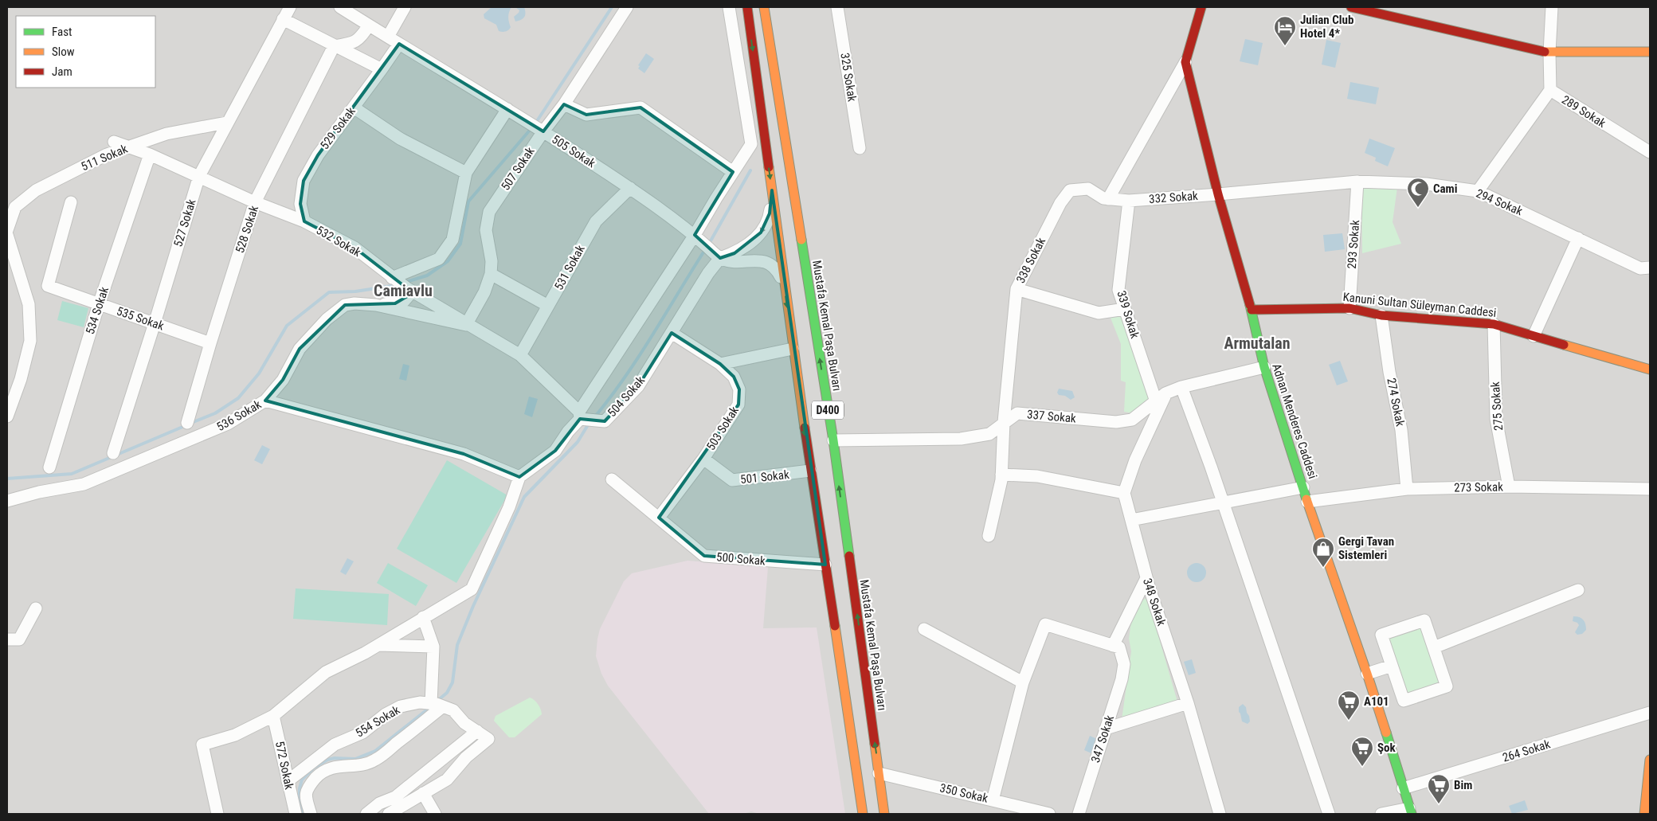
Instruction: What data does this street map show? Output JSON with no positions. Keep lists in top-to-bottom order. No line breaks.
{"streets":{"main road":["Kanuni Sultan Süleyman Caddesi","Mustafa Kemal Paşa Bulvarı","D400","Adnan Menderes Caddesi"],"street":["325 Sokak","289 Sokak","529 Sokak","505 Sokak","511 Sokak","507 Sokak","332 Sokak","294 Sokak","527 Sokak","528 Sokak","532 Sokak","293 Sokak","338 Sokak","531 Sokak","534 Sokak","339 Sokak","535 Sokak","504 Sokak","274 Sokak","275 Sokak","536 Sokak","337 Sokak","503 Sokak","501 Sokak","273 Sokak","500 Sokak","348 Sokak","554 Sokak","347 Sokak","264 Sokak","572 Sokak","350 Sokak"]},"crossings":[["529 Sokak","505 Sokak"],["529 Sokak","532 Sokak"],["505 Sokak","507 Sokak"],["505 Sokak","531 Sokak"],["505 Sokak","504 Sokak"],["511 Sokak","527 Sokak"],["511 Sokak","532 Sokak"],["507 Sokak","532 Sokak"],["332 Sokak","294 Sokak"],["332 Sokak","338 Sokak"],["332 Sokak","339 Sokak"],["332 Sokak","Adnan Menderes Caddesi"],["294 Sokak","293 Sokak"],["294 Sokak","Adnan Menderes Caddesi"],["527 Sokak","532 Sokak"],["527 Sokak","535 Sokak"],["528 Sokak","532 Sokak"],["528 Sokak","535 Sokak"],["532 Sokak","531 Sokak"],["532 Sokak","534 Sokak"],["532 Sokak","504 Sokak"],["293 Sokak","Kanuni Sultan Süleyman Caddesi"],["338 Sokak","339 Sokak"],["338 Sokak","337 Sokak"],["Kanuni Sultan Süleyman Caddesi","274 Sokak"],["Kanuni Sultan Süleyman Caddesi","275 Sokak"],["Kanuni Sultan Süleyman Caddesi","Adnan Menderes Caddesi"],["534 Sokak","535 Sokak"],["339 Sokak","337 Sokak"],["Mustafa Kemal Paşa Bulvarı","337 Sokak"],["Mustafa Kemal Paşa Bulvarı","350 Sokak"],["504 Sokak","503 Sokak"],["274 Sokak","273 Sokak"],["275 Sokak","273 Sokak"],["D400","501 Sokak"],["D400","500 Sokak"],["337 Sokak","Adnan Menderes Caddesi"],["Adnan Menderes Caddesi","273 Sokak"],["Adnan Menderes Caddesi","264 Sokak"],["503 Sokak","501 Sokak"],["503 Sokak","500 Sokak"],["554 Sokak","572 Sokak"]],"districts":["Camiavlu","Armutalan"],"places":{"hotel":["Julian Club Hotel 4*"],"mosque":["Cami"],"shop":["Gergi Tavan Sistemleri"],"supermarket":["A101","Şok","Bim"]},"legend":["Fast","Slow","Jam"]}
